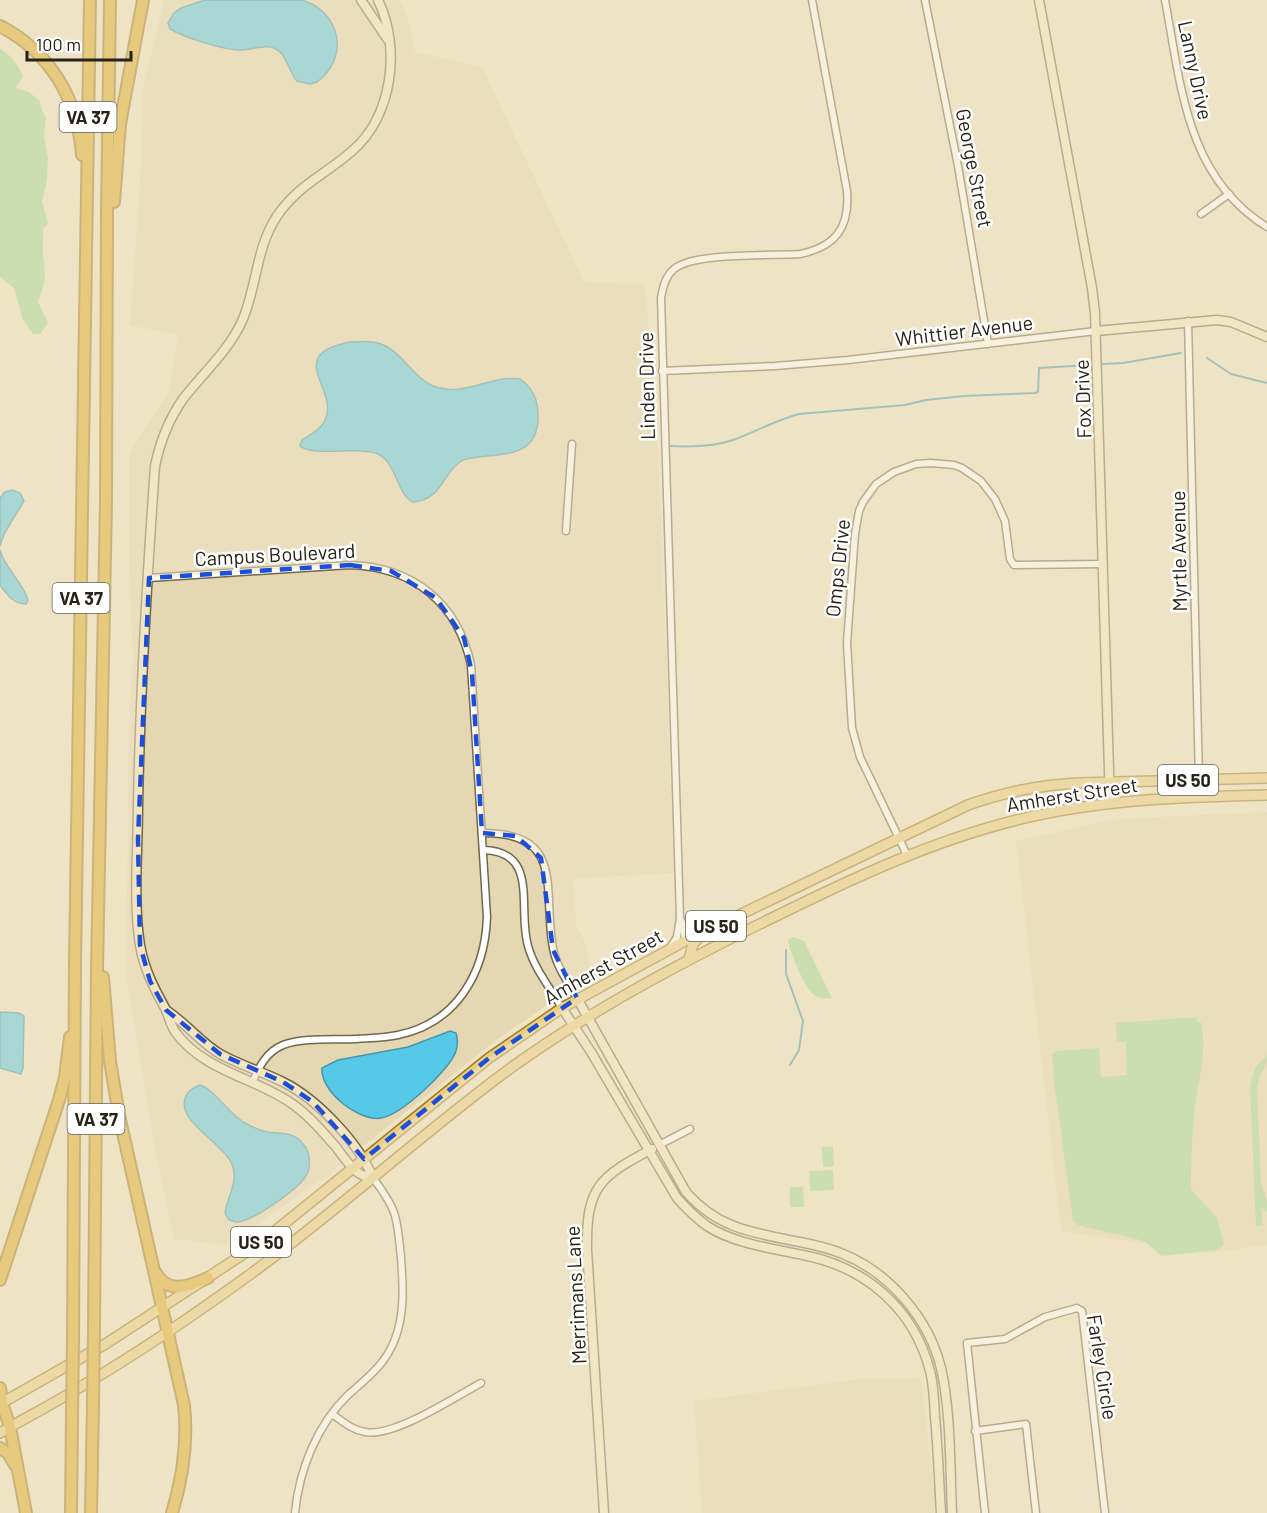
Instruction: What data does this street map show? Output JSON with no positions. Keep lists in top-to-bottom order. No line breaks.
{"streets":{"highway":["VA 37"],"main road":["Whittier Avenue","Fox Drive","US 50","Amherst Street","Merrimans Lane"],"street":["Lanny Drive","George Street","Linden Drive","Myrtle Avenue","Campus Boulevard","Omps Drive","Farley Circle"]},"crossings":[["George Street","Whittier Avenue"],["Whittier Avenue","Linden Drive"],["Whittier Avenue","Fox Drive"],["Whittier Avenue","Myrtle Avenue"],["Linden Drive","Amherst Street"],["Fox Drive","Omps Drive"],["Fox Drive","Amherst Street"],["Myrtle Avenue","Amherst Street"],["Omps Drive","Amherst Street"],["US 50","Amherst Street"]],"scale_bar":"100 m"}
